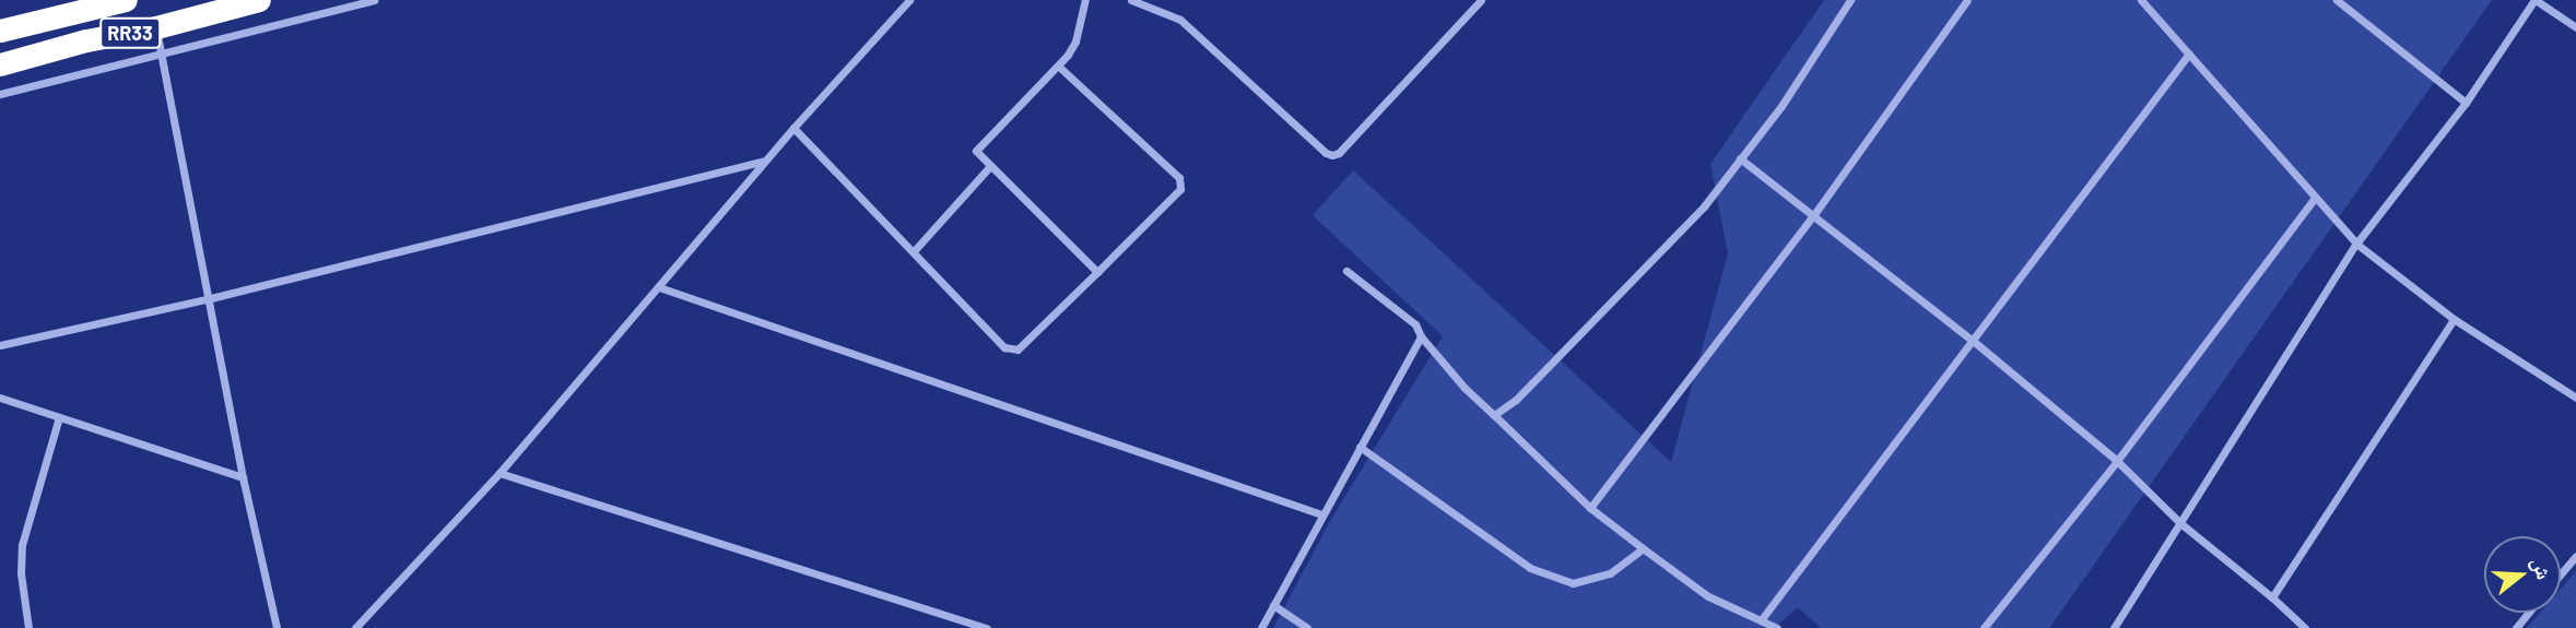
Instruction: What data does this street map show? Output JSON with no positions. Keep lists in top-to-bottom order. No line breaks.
{"streets":{"highway":["RR33"]},"north":"right"}
